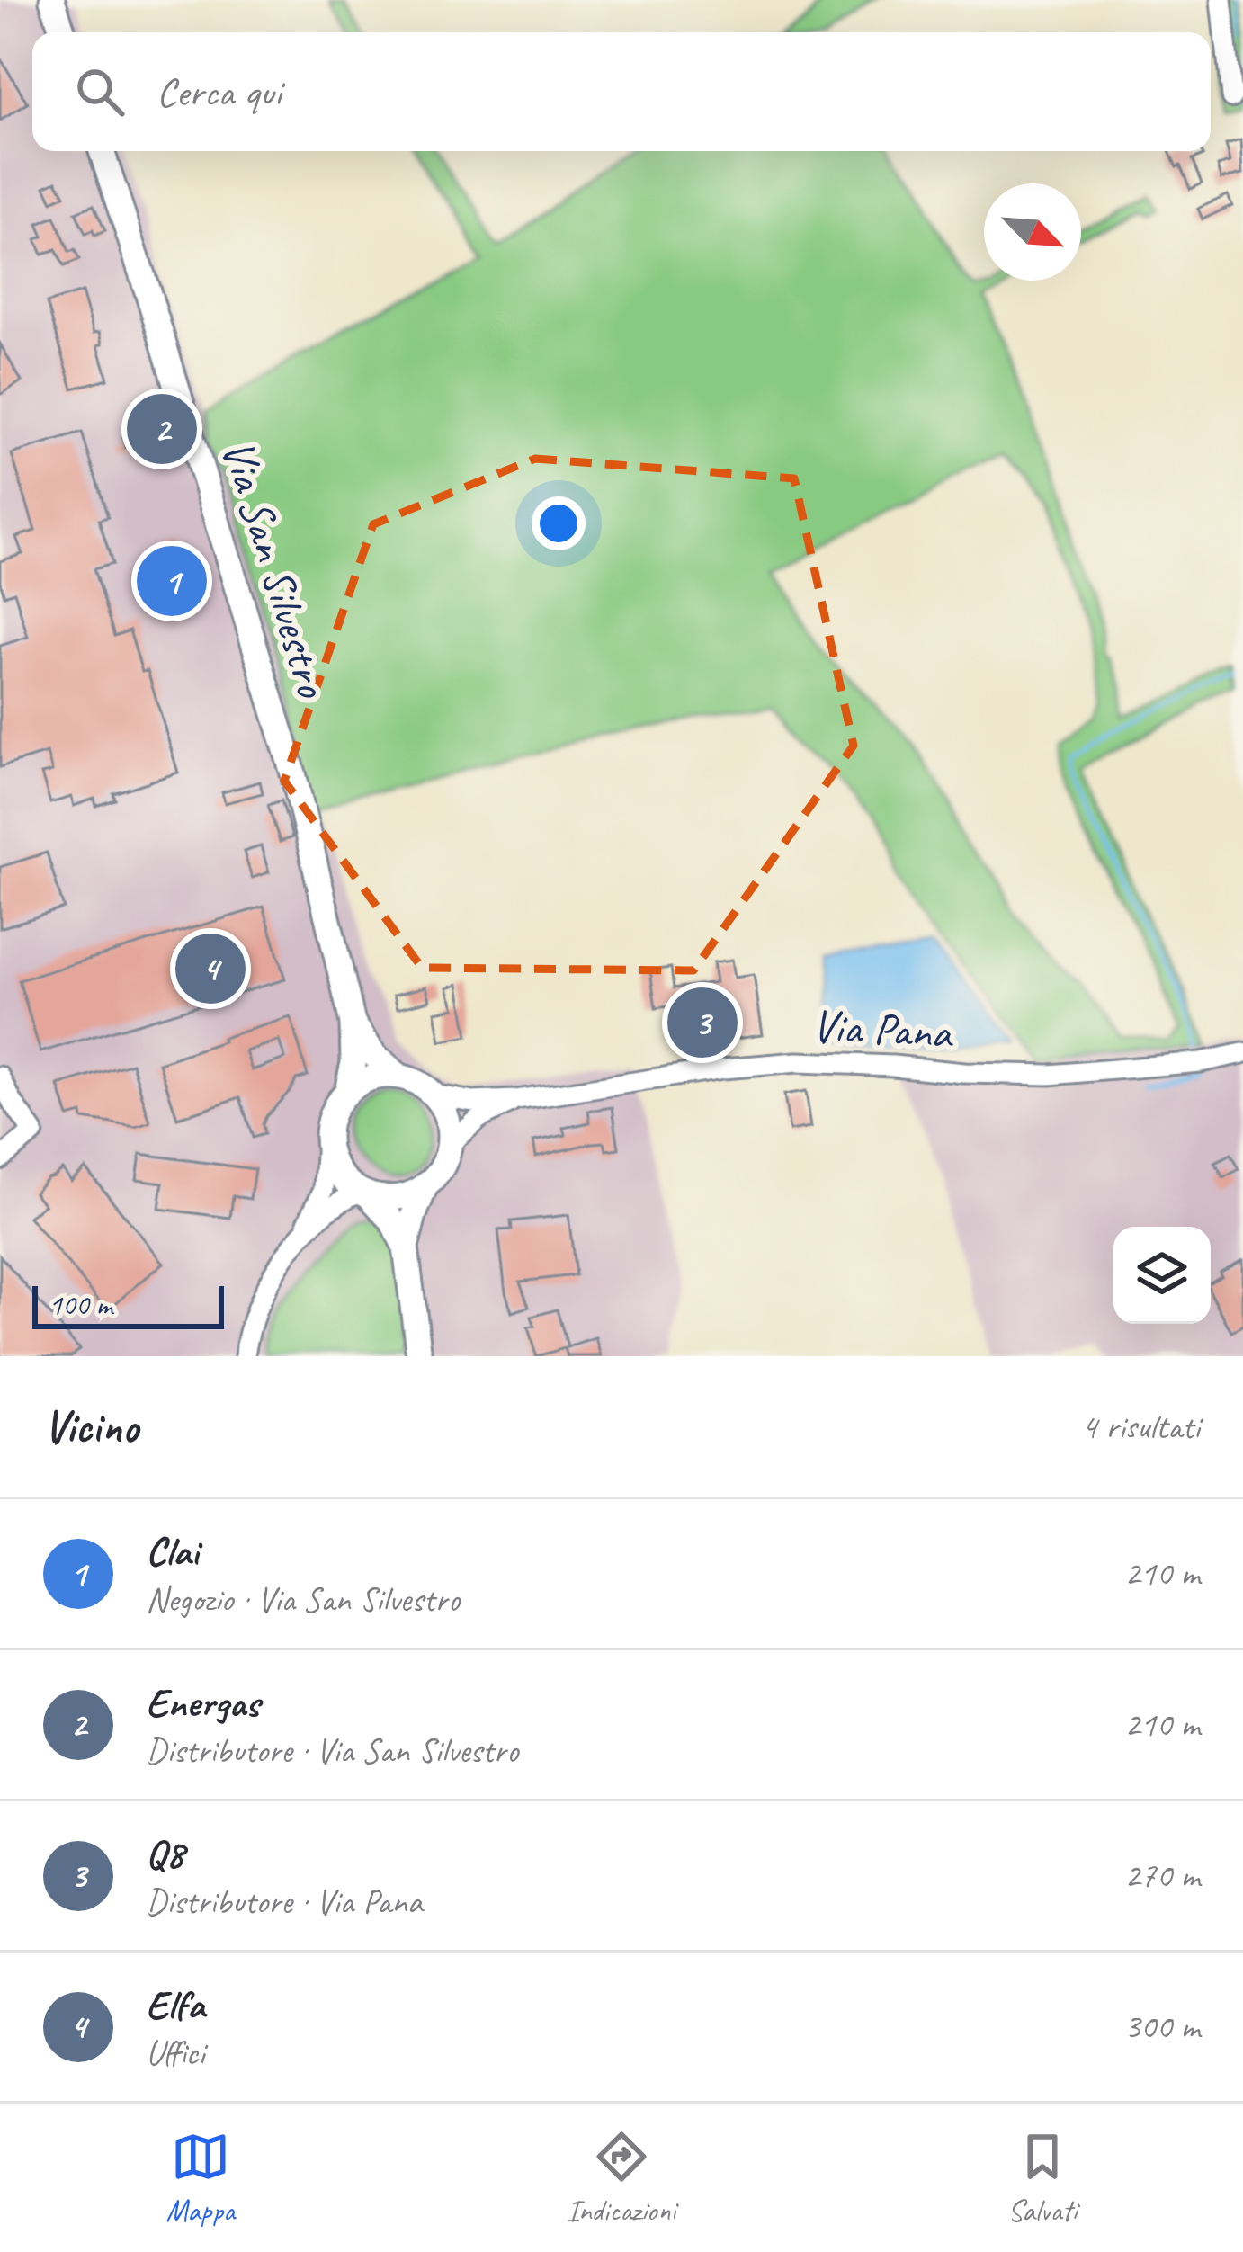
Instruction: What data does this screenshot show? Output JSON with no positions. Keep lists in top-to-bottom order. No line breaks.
{"streets":{"main road":["Via San Silvestro"],"street":["Via Pana"]},"crossings":[["Via San Silvestro","Via Pana"]],"scale_bar":"100 m","north":"bottom right","page":{"search":"Cerca qui","pins":["2","1","4","3"],"scale":"100 m","heading":["Vicino","4 risultati"],"list":[{"mark":"1","name":"Clai","note":"Negozio · Via San Silvestro","value":"210 m"},{"mark":"2","name":"Energas","note":"Distributore · Via San Silvestro","value":"210 m"},{"mark":"3","name":"Q8","note":"Distributore · Via Pana","value":"270 m"},{"mark":"4","name":"Elfa","note":"Uffici","value":"300 m"}],"nav":["Mappa","Indicazioni","Salvati"]}}
